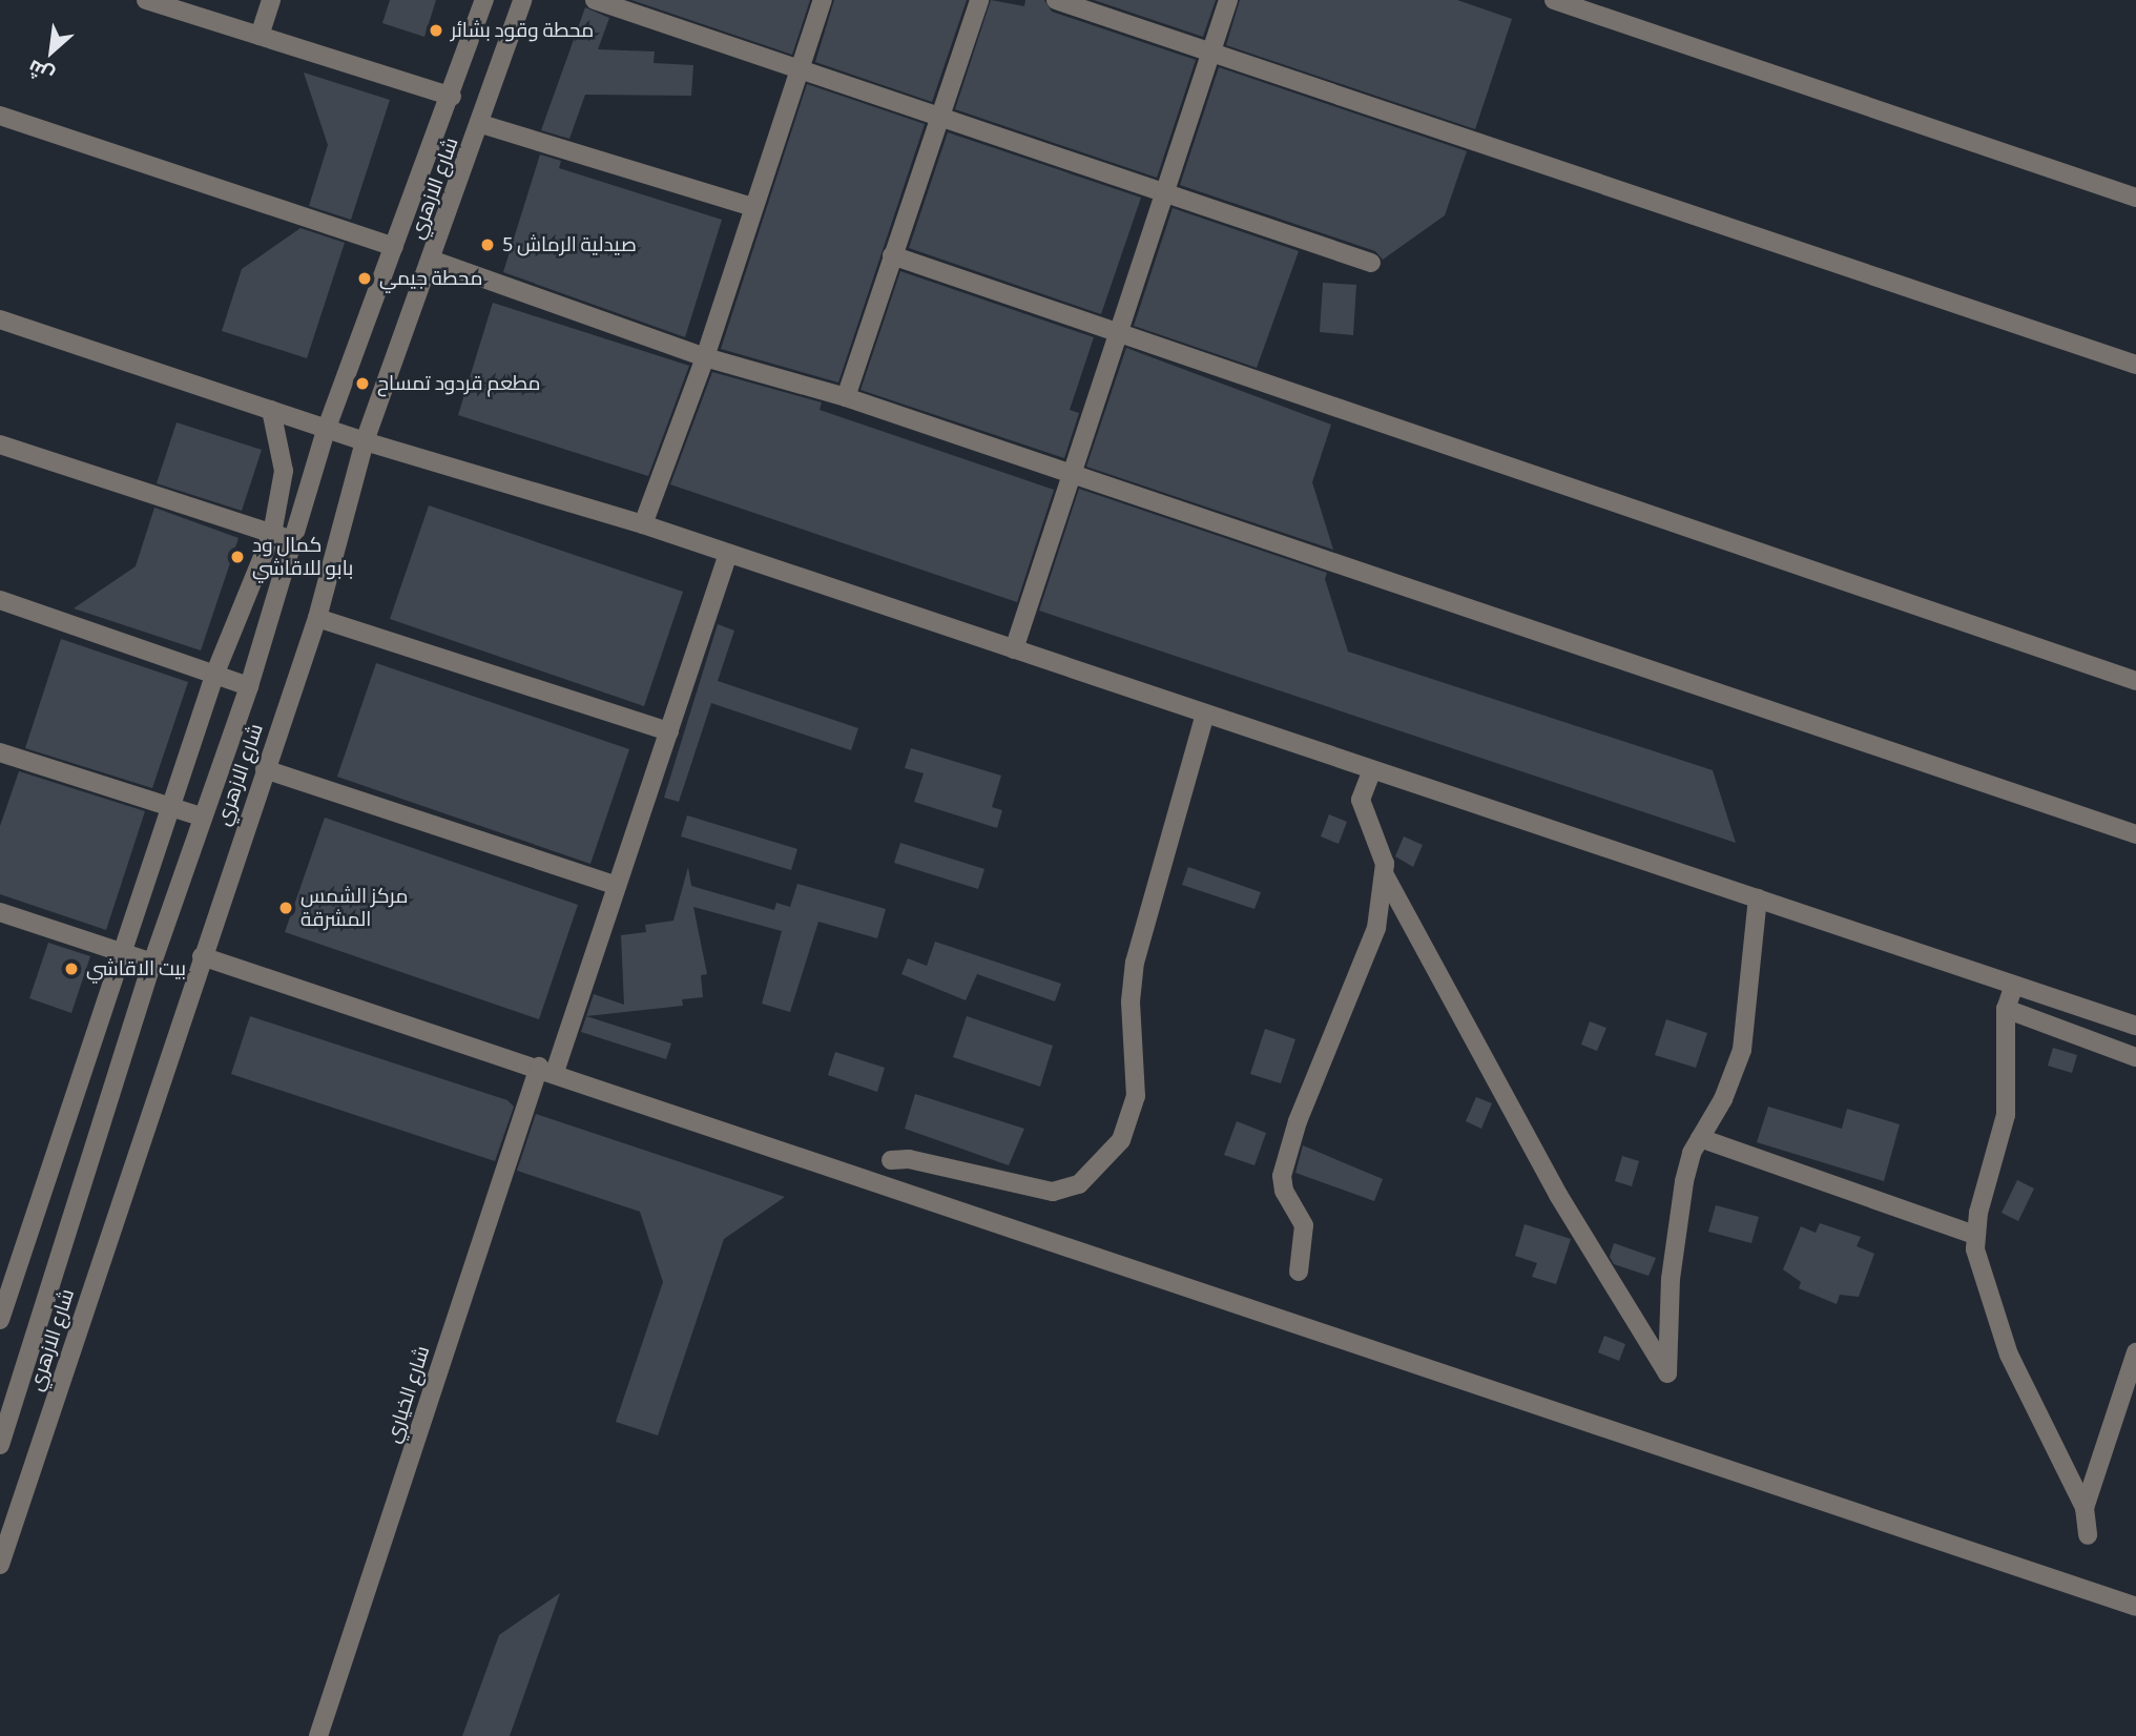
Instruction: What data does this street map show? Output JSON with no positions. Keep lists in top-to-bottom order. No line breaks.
{"streets":{"street":["شارع الازهري","شارع الخياري"]},"places":["محطة وقود بشائر","صيدلية الرماش 5","محطة جيمي","مطعم قردود تمساح","كمال ود بابو للاقاشي","مركز الشمس المشرقة","بيت الاقاشي"],"north":"bottom left"}
